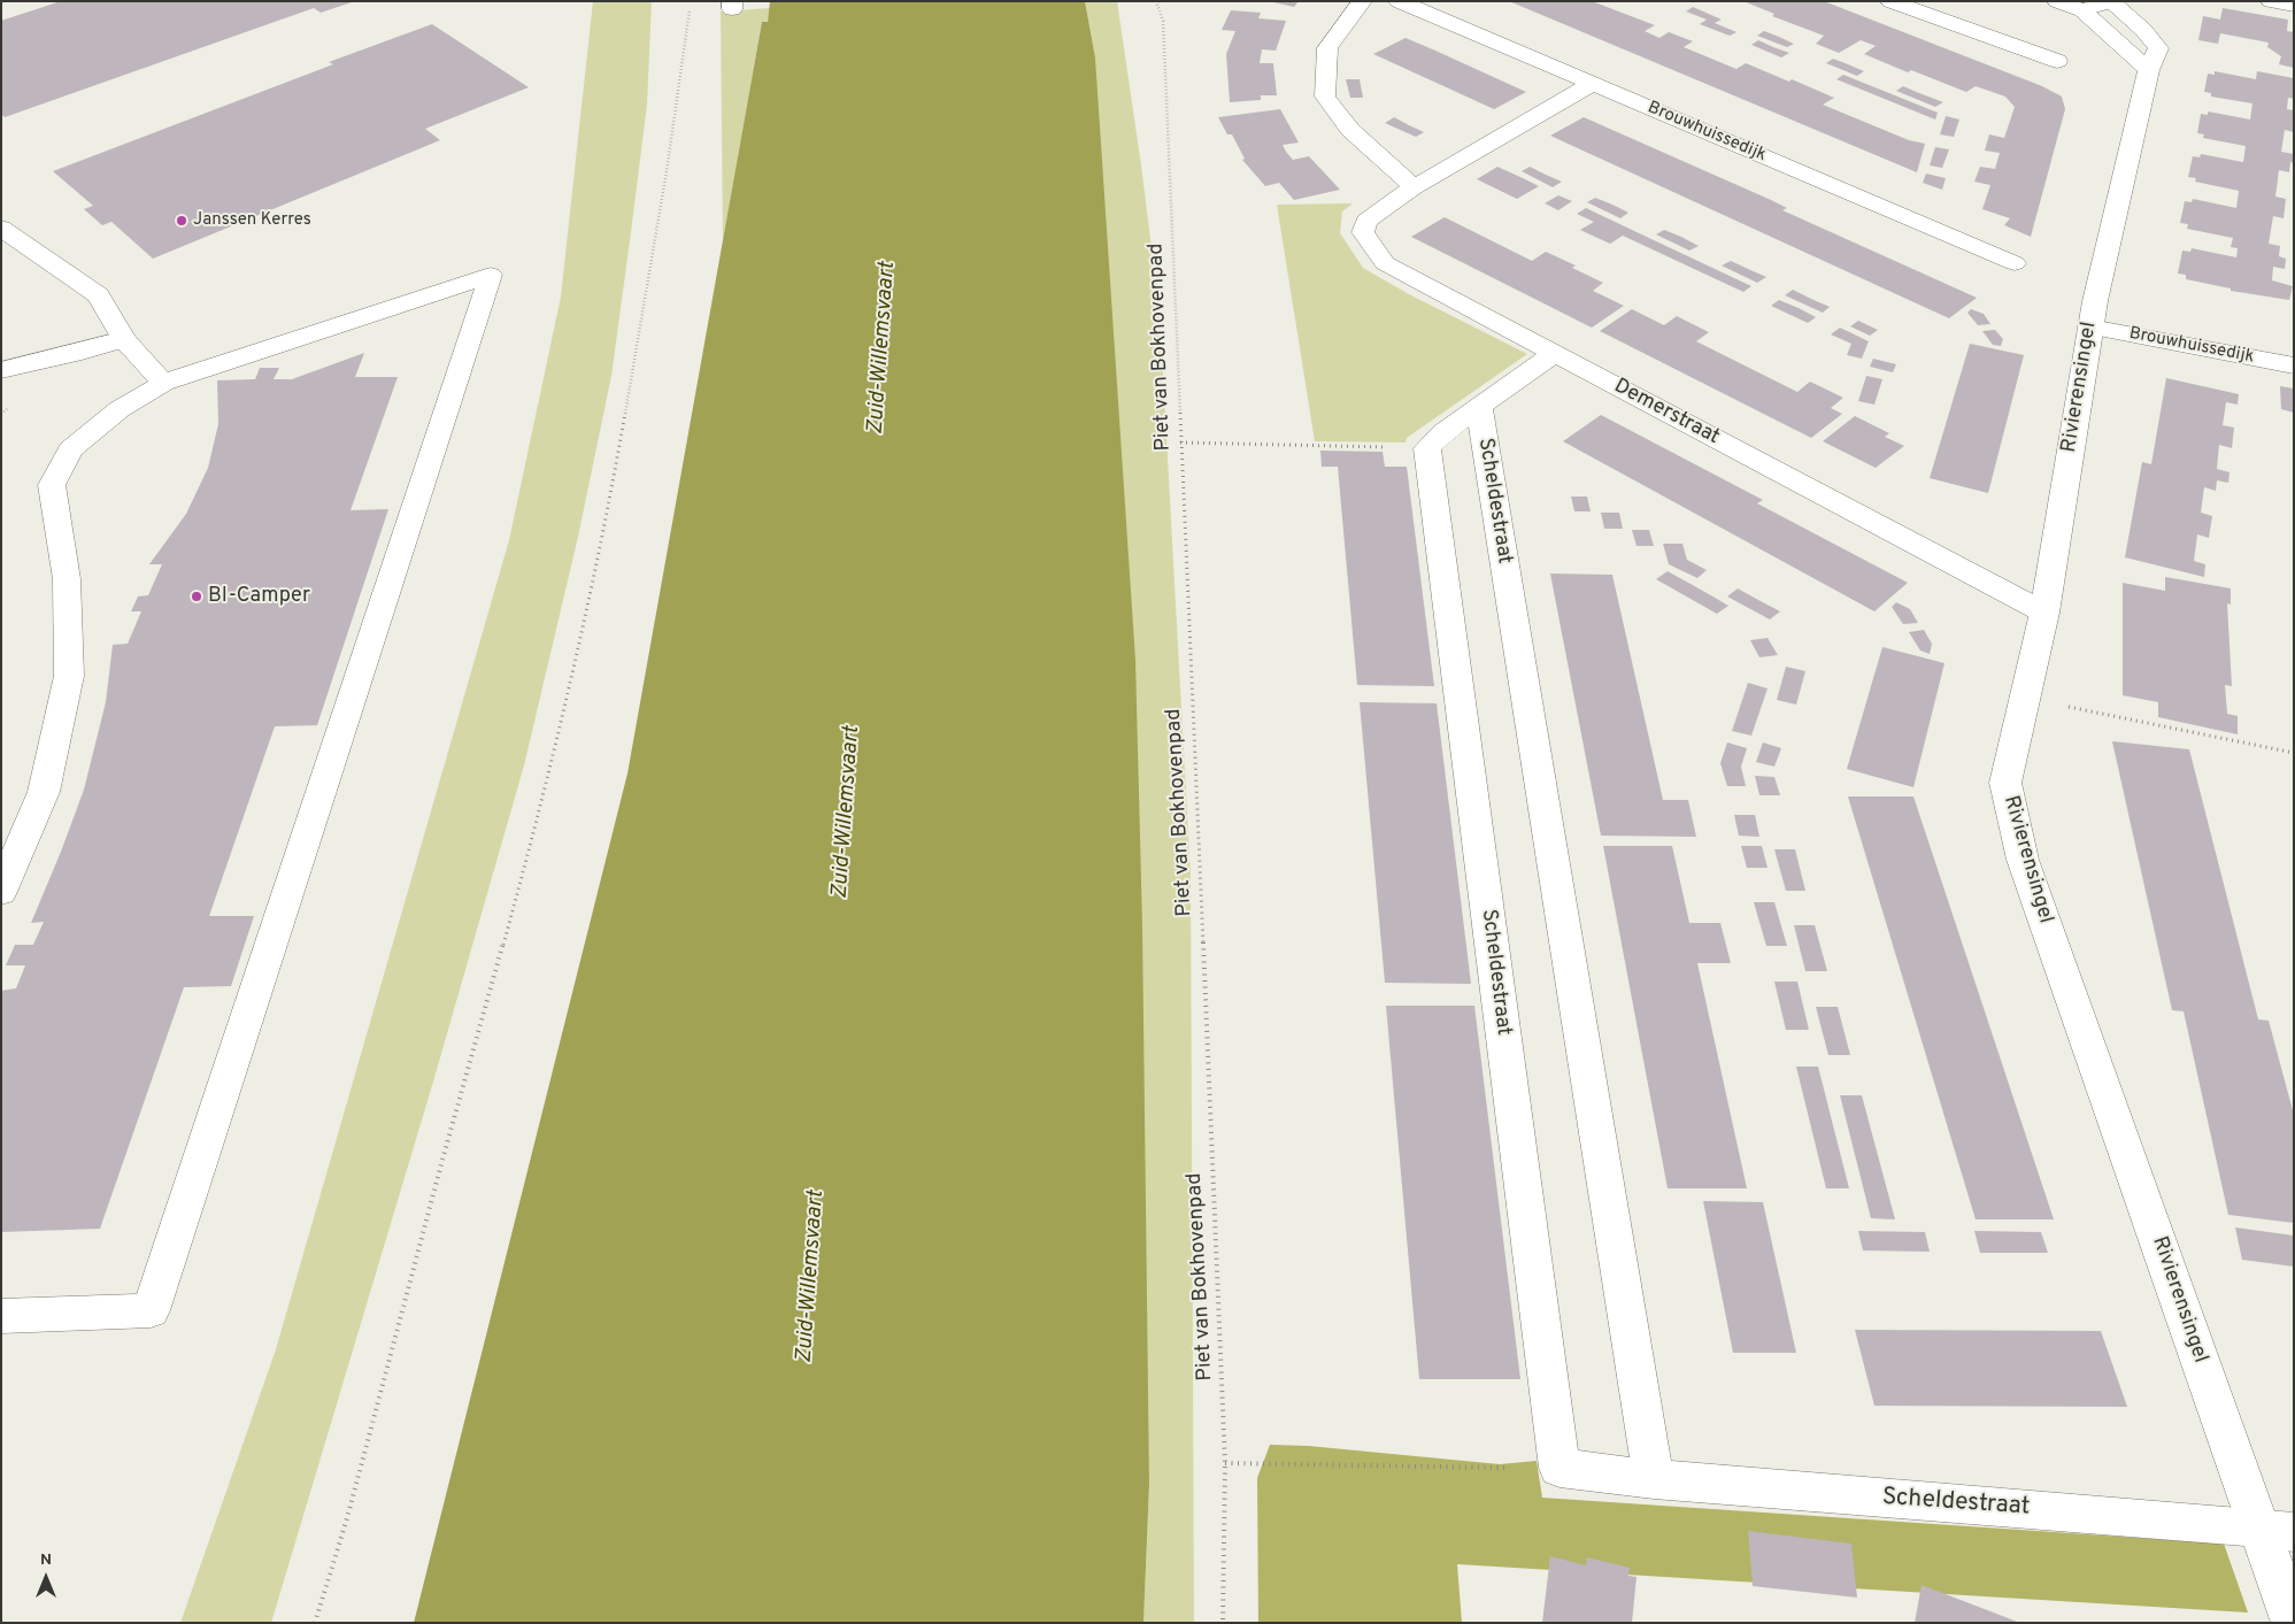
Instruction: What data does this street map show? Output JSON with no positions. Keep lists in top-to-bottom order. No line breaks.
{"streets":{"street":["Brouwhuissedijk","Rivierensingel","Demerstraat","Scheldestraat"],"path":["Piet van Bokhovenpad"]},"crossings":[["Brouwhuissedijk","Rivierensingel"],["Brouwhuissedijk","Demerstraat"],["Rivierensingel","Demerstraat"],["Rivierensingel","Scheldestraat"],["Demerstraat","Scheldestraat"]],"water":["Zuid-Willemsvaart"],"places":["Janssen Kerres","BI-Camper"],"north":"top"}
